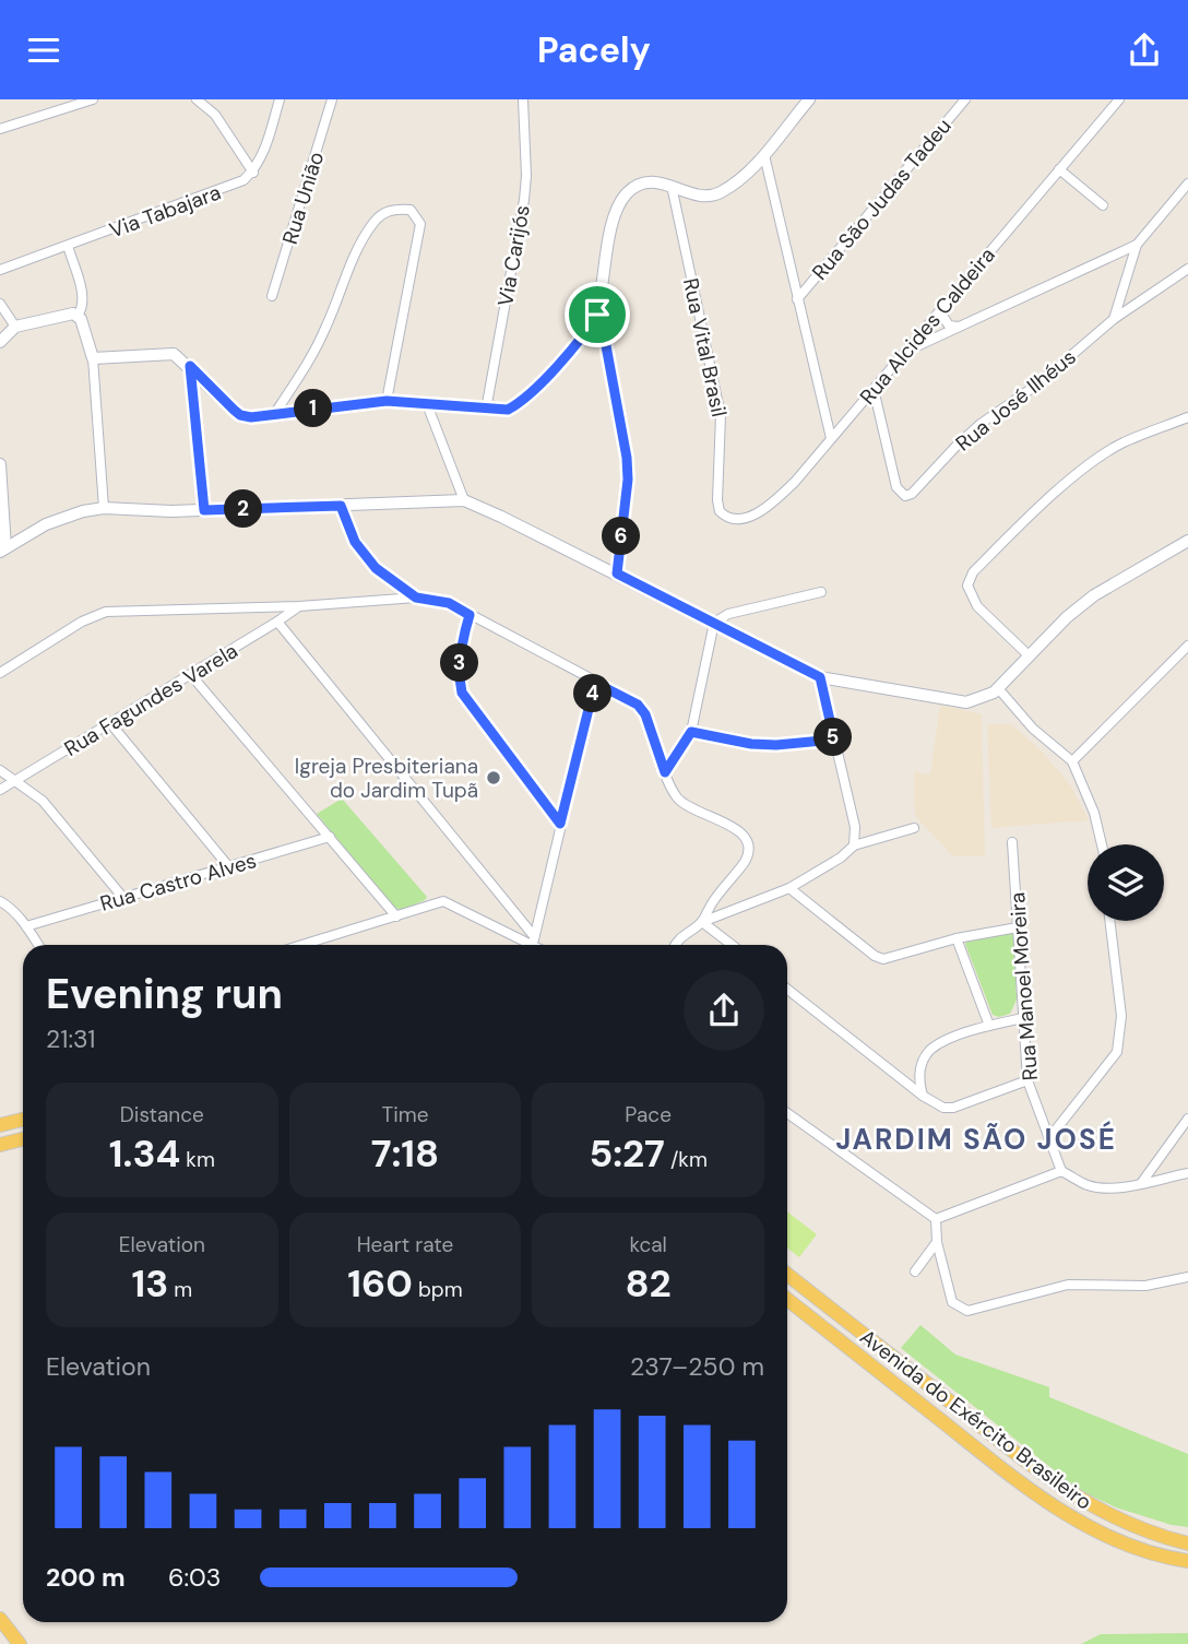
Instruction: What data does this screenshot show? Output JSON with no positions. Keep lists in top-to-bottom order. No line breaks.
{"streets":{"main road":["Avenida do Exército Brasileiro"],"street":["Rua União","Rua São Judas Tadeu","Via Tabajara","Via Carijós","Rua Alcides Caldeira","Rua Vital Brasil","Rua José Ilhéus","Rua Fagundes Varela","Rua Castro Alves","Rua Manoel Moreira"]},"crossings":[["Rua Alcides Caldeira","Rua Vital Brasil"],["Rua Alcides Caldeira","Rua José Ilhéus"]],"districts":["JARDIM SÃO JOSÉ"],"places":["Igreja Presbiteriana do Jardim Tupã"],"page":{"header":"Pacely","pins":["1","2","6","3","4","5"],"heading":["Evening run","21:31"],"stats":[["Distance","1.34 km"],["Time","7:18"],["Pace","5:27 /km"],["Elevation","13 m"],["Heart rate","160 bpm"],["kcal","82"]],"chart":["Elevation","237–250 m"],"list":[{"name":"200 m","note":"6:03"}]}}
